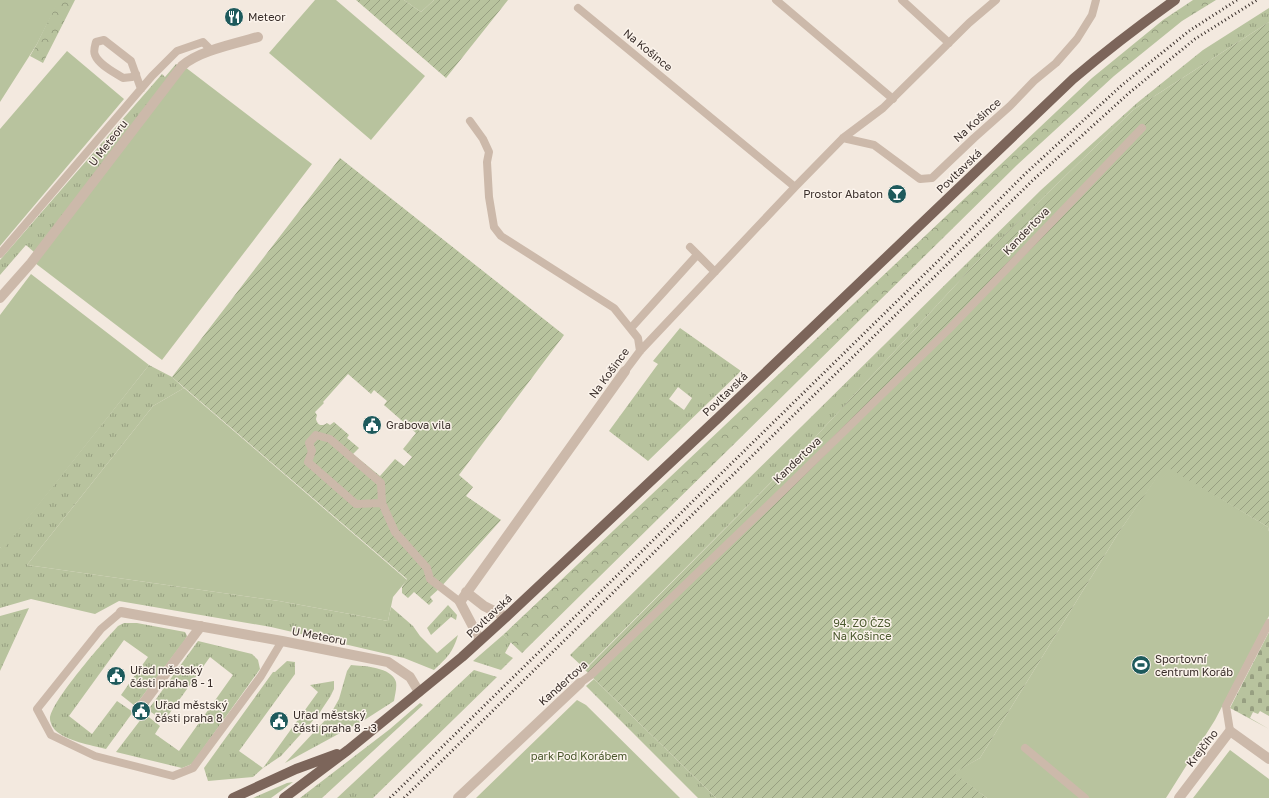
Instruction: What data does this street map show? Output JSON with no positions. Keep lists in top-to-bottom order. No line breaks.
{"streets":{"main road":["Povltavská"],"street":["Na Košince","U Meteoru","Kandertova","Krejčího"]},"crossings":[["U Meteoru","Povltavská"]],"parks":["94. ZO ČZS Na Košince","park Pod Korábem"],"places":{"restaurant":["Meteor"],"bar":["Prostor Abaton"],"public building":["Grabova vila","Uřad městský části praha 8 - 1","Uřad městský části praha 8","Uřad městský části praha 8 - 3"],"sports":["Sportovní centrum Koráb"]}}
